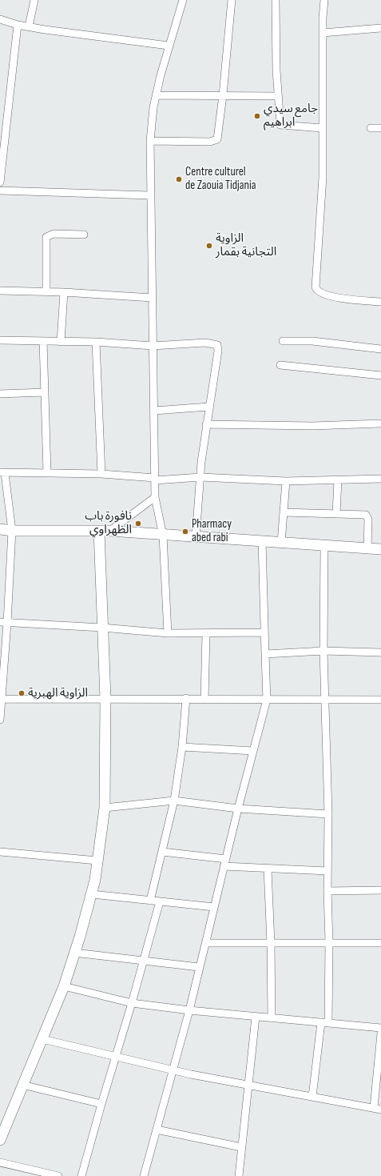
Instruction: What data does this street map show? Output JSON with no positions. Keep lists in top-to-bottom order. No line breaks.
{"places":["جامع سيدي ابراهيم","Centre culturel de Zaouia Tidjania","الزاوية التجانية بقمار","نافورة باب الظهراوي","Pharmacy abed rabi","الزاوية الهبرية"]}
